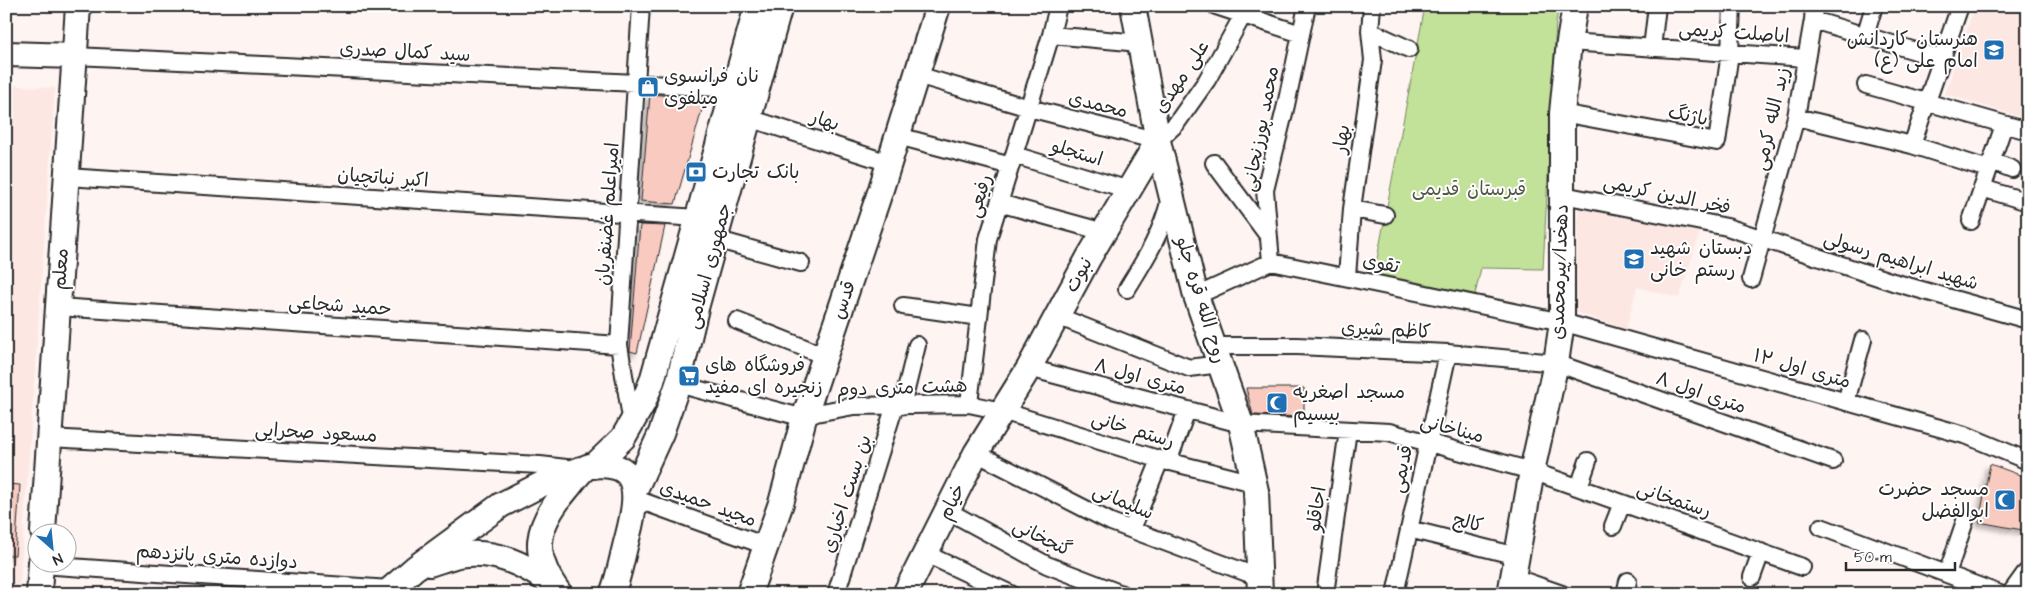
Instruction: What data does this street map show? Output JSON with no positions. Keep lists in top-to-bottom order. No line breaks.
{"streets":{"street":["اباصلت کریمی","سید کمال صدری","علی مهدی","محمدی","باژنگ","زید الله کرمی","بهار","محمد پورزنجانی","استجلو","اکبر نباتچیان","فخر الدین کریمی","رفیعی","امیراعلم غضنفریان","شهید ابراهیم رسولی","تقوی","جمهوری اسلامی","معلم","دهخدا/پیرمحمدی","نبوت","قدس","روح الله قره جلو","حمید شجاعی","کاظم شیری","۱۲ متری اول","۸ متری اول","هشت متری دوم","میناخانی","رستم خانی","مسعود صحرایی","قدیمی","بن بست اخباری","رستمخانی","خیام","سلیمانی","مجید حمیدی","اجاقلو","کالج","گنجخانی","دوازده متری پانزدهم"]},"crossings":[["اباصلت کریمی","باژنگ"],["اباصلت کریمی","زید الله کرمی"],["اباصلت کریمی","دهخدا/پیرمحمدی"],["سید کمال صدری","امیراعلم غضنفریان"],["سید کمال صدری","جمهوری اسلامی"],["سید کمال صدری","معلم"],["علی مهدی","محمدی"],["علی مهدی","نبوت"],["علی مهدی","روح الله قره جلو"],["محمدی","رفیعی"],["محمدی","نبوت"],["محمدی","قدس"],["محمدی","روح الله قره جلو"],["باژنگ","دهخدا/پیرمحمدی"],["زید الله کرمی","فخر الدین کریمی"],["زید الله کرمی","شهید ابراهیم رسولی"],["بهار","تقوی"],["بهار","جمهوری اسلامی"],["بهار","قدس"],["محمد پورزنجانی","تقوی"],["استجلو","رفیعی"],["استجلو","نبوت"],["استجلو","قدس"],["اکبر نباتچیان","امیراعلم غضنفریان"],["اکبر نباتچیان","جمهوری اسلامی"],["اکبر نباتچیان","معلم"],["فخر الدین کریمی","شهید ابراهیم رسولی"],["فخر الدین کریمی","دهخدا/پیرمحمدی"],["رفیعی","هشت متری دوم"],["امیراعلم غضنفریان","جمهوری اسلامی"],["امیراعلم غضنفریان","حمید شجاعی"],["تقوی","دهخدا/پیرمحمدی"],["تقوی","۱۲ متری اول"],["جمهوری اسلامی","مسعود صحرایی"],["جمهوری اسلامی","مجید حمیدی"],["معلم","حمید شجاعی"],["معلم","مسعود صحرایی"],["دهخدا/پیرمحمدی","کاظم شیری"],["دهخدا/پیرمحمدی","۱۲ متری اول"],["دهخدا/پیرمحمدی","۸ متری اول"],["دهخدا/پیرمحمدی","میناخانی"],["دهخدا/پیرمحمدی","رستمخانی"],["دهخدا/پیرمحمدی","کالج"],["نبوت","روح الله قره جلو"],["نبوت","کاظم شیری"],["نبوت","۸ متری اول"],["نبوت","هشت متری دوم"],["نبوت","رستم خانی"],["نبوت","خیام"],["قدس","هشت متری دوم"],["قدس","مجید حمیدی"],["روح الله قره جلو","کاظم شیری"],["روح الله قره جلو","۸ متری اول"],["روح الله قره جلو","میناخانی"],["روح الله قره جلو","رستم خانی"],["روح الله قره جلو","سلیمانی"],["کاظم شیری","۸ متری اول"],["کاظم شیری","قدیمی"],["۸ متری اول","میناخانی"],["هشت متری دوم","رستم خانی"],["هشت متری دوم","بن بست اخباری"],["هشت متری دوم","خیام"],["میناخانی","قدیمی"],["میناخانی","رستمخانی"],["میناخانی","اجاقلو"],["رستم خانی","خیام"],["قدیمی","کالج"],["خیام","سلیمانی"],["خیام","گنجخانی"]],"parks":["قبرستان قدیمى"],"places":{"school or university":["هنرستان کاردانش امام علی (ع)","دبستان شهید رستم خانی"],"shop":["نان فرانسوی میلفوی"],"bank":["بانک تجارت"],"supermarket":["فروشگاه های زنجیره ای مفید"],"mosque":["مسجد اصغریه بیسیم","مسجد حضرت ابوالفضل"]},"scale_bar":"50 m","north":"bottom right"}
